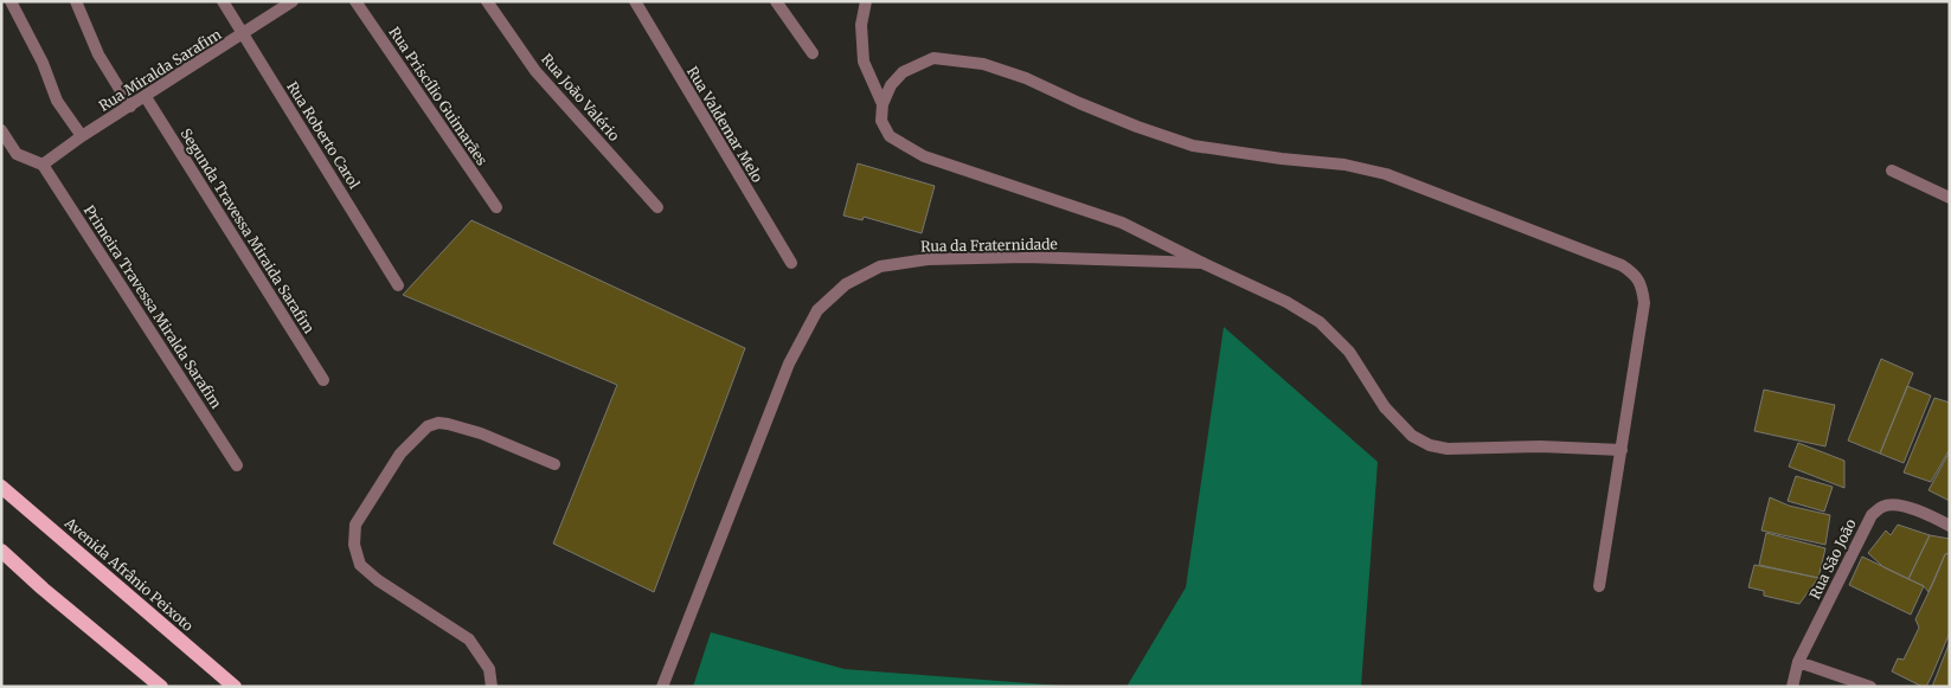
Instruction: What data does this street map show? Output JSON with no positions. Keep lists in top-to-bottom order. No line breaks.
{"streets":{"main road":["Avenida Afrânio Peixoto"],"street":["Rua Miralda Sarafim","Rua Priscílio Guimarães","Rua João Valério","Rua Valdemar Melo","Rua Roberto Carol","Segunda Travessa Miraida Sarafim","Rua da Fraternidade","Primeira Travessa Miralda Sarafim","Rua São João"]},"crossings":[["Rua Miralda Sarafim","Rua Roberto Carol"],["Rua Miralda Sarafim","Segunda Travessa Miraida Sarafim"],["Rua Miralda Sarafim","Primeira Travessa Miralda Sarafim"]]}
